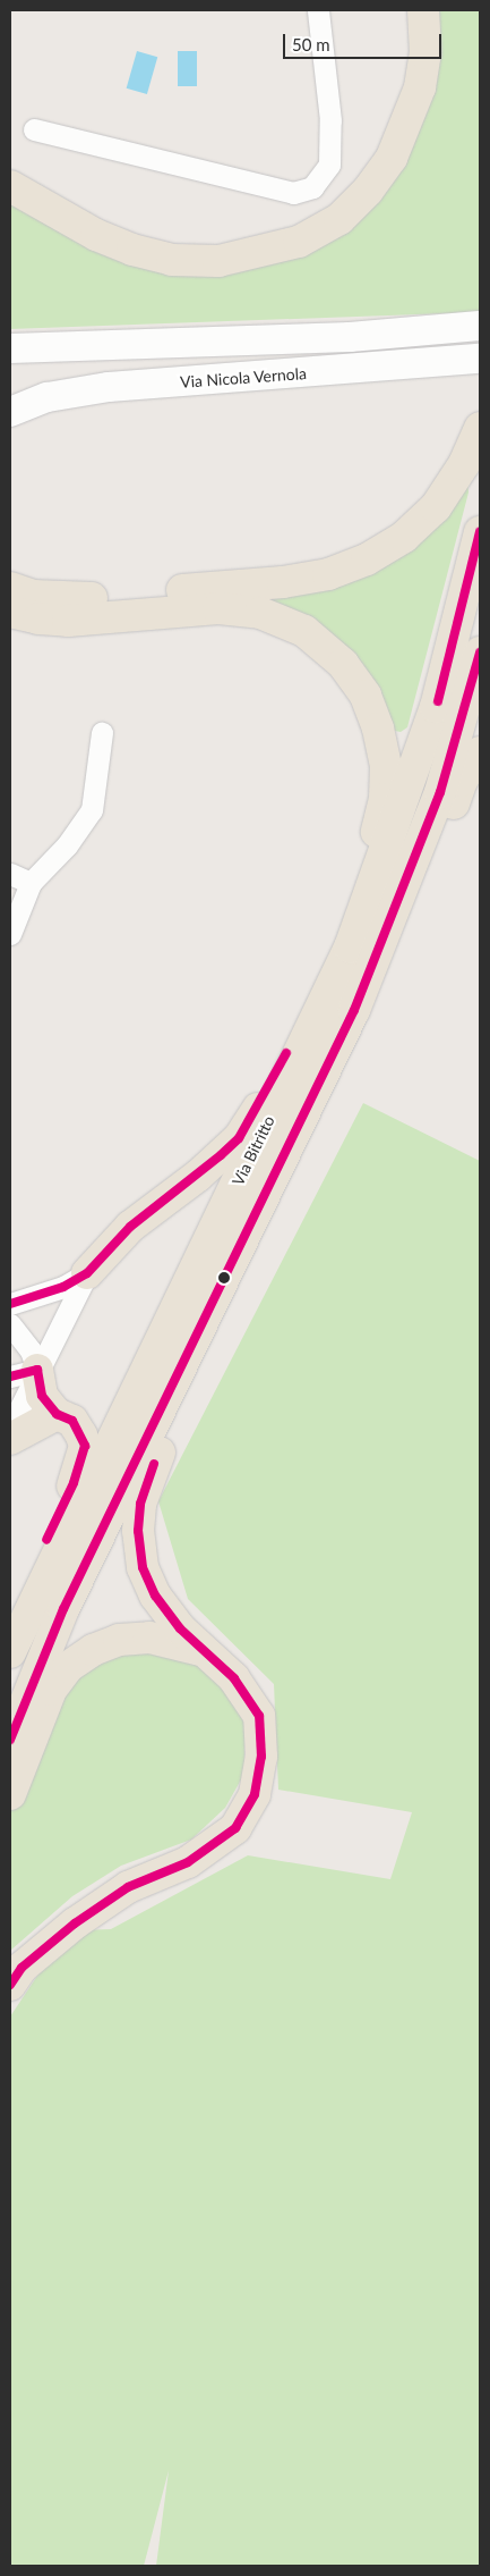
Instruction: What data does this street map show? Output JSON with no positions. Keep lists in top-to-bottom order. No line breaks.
{"streets":{"highway":["Via Bitritto"],"main road":["Via Nicola Vernola"]},"scale_bar":"50 m"}
